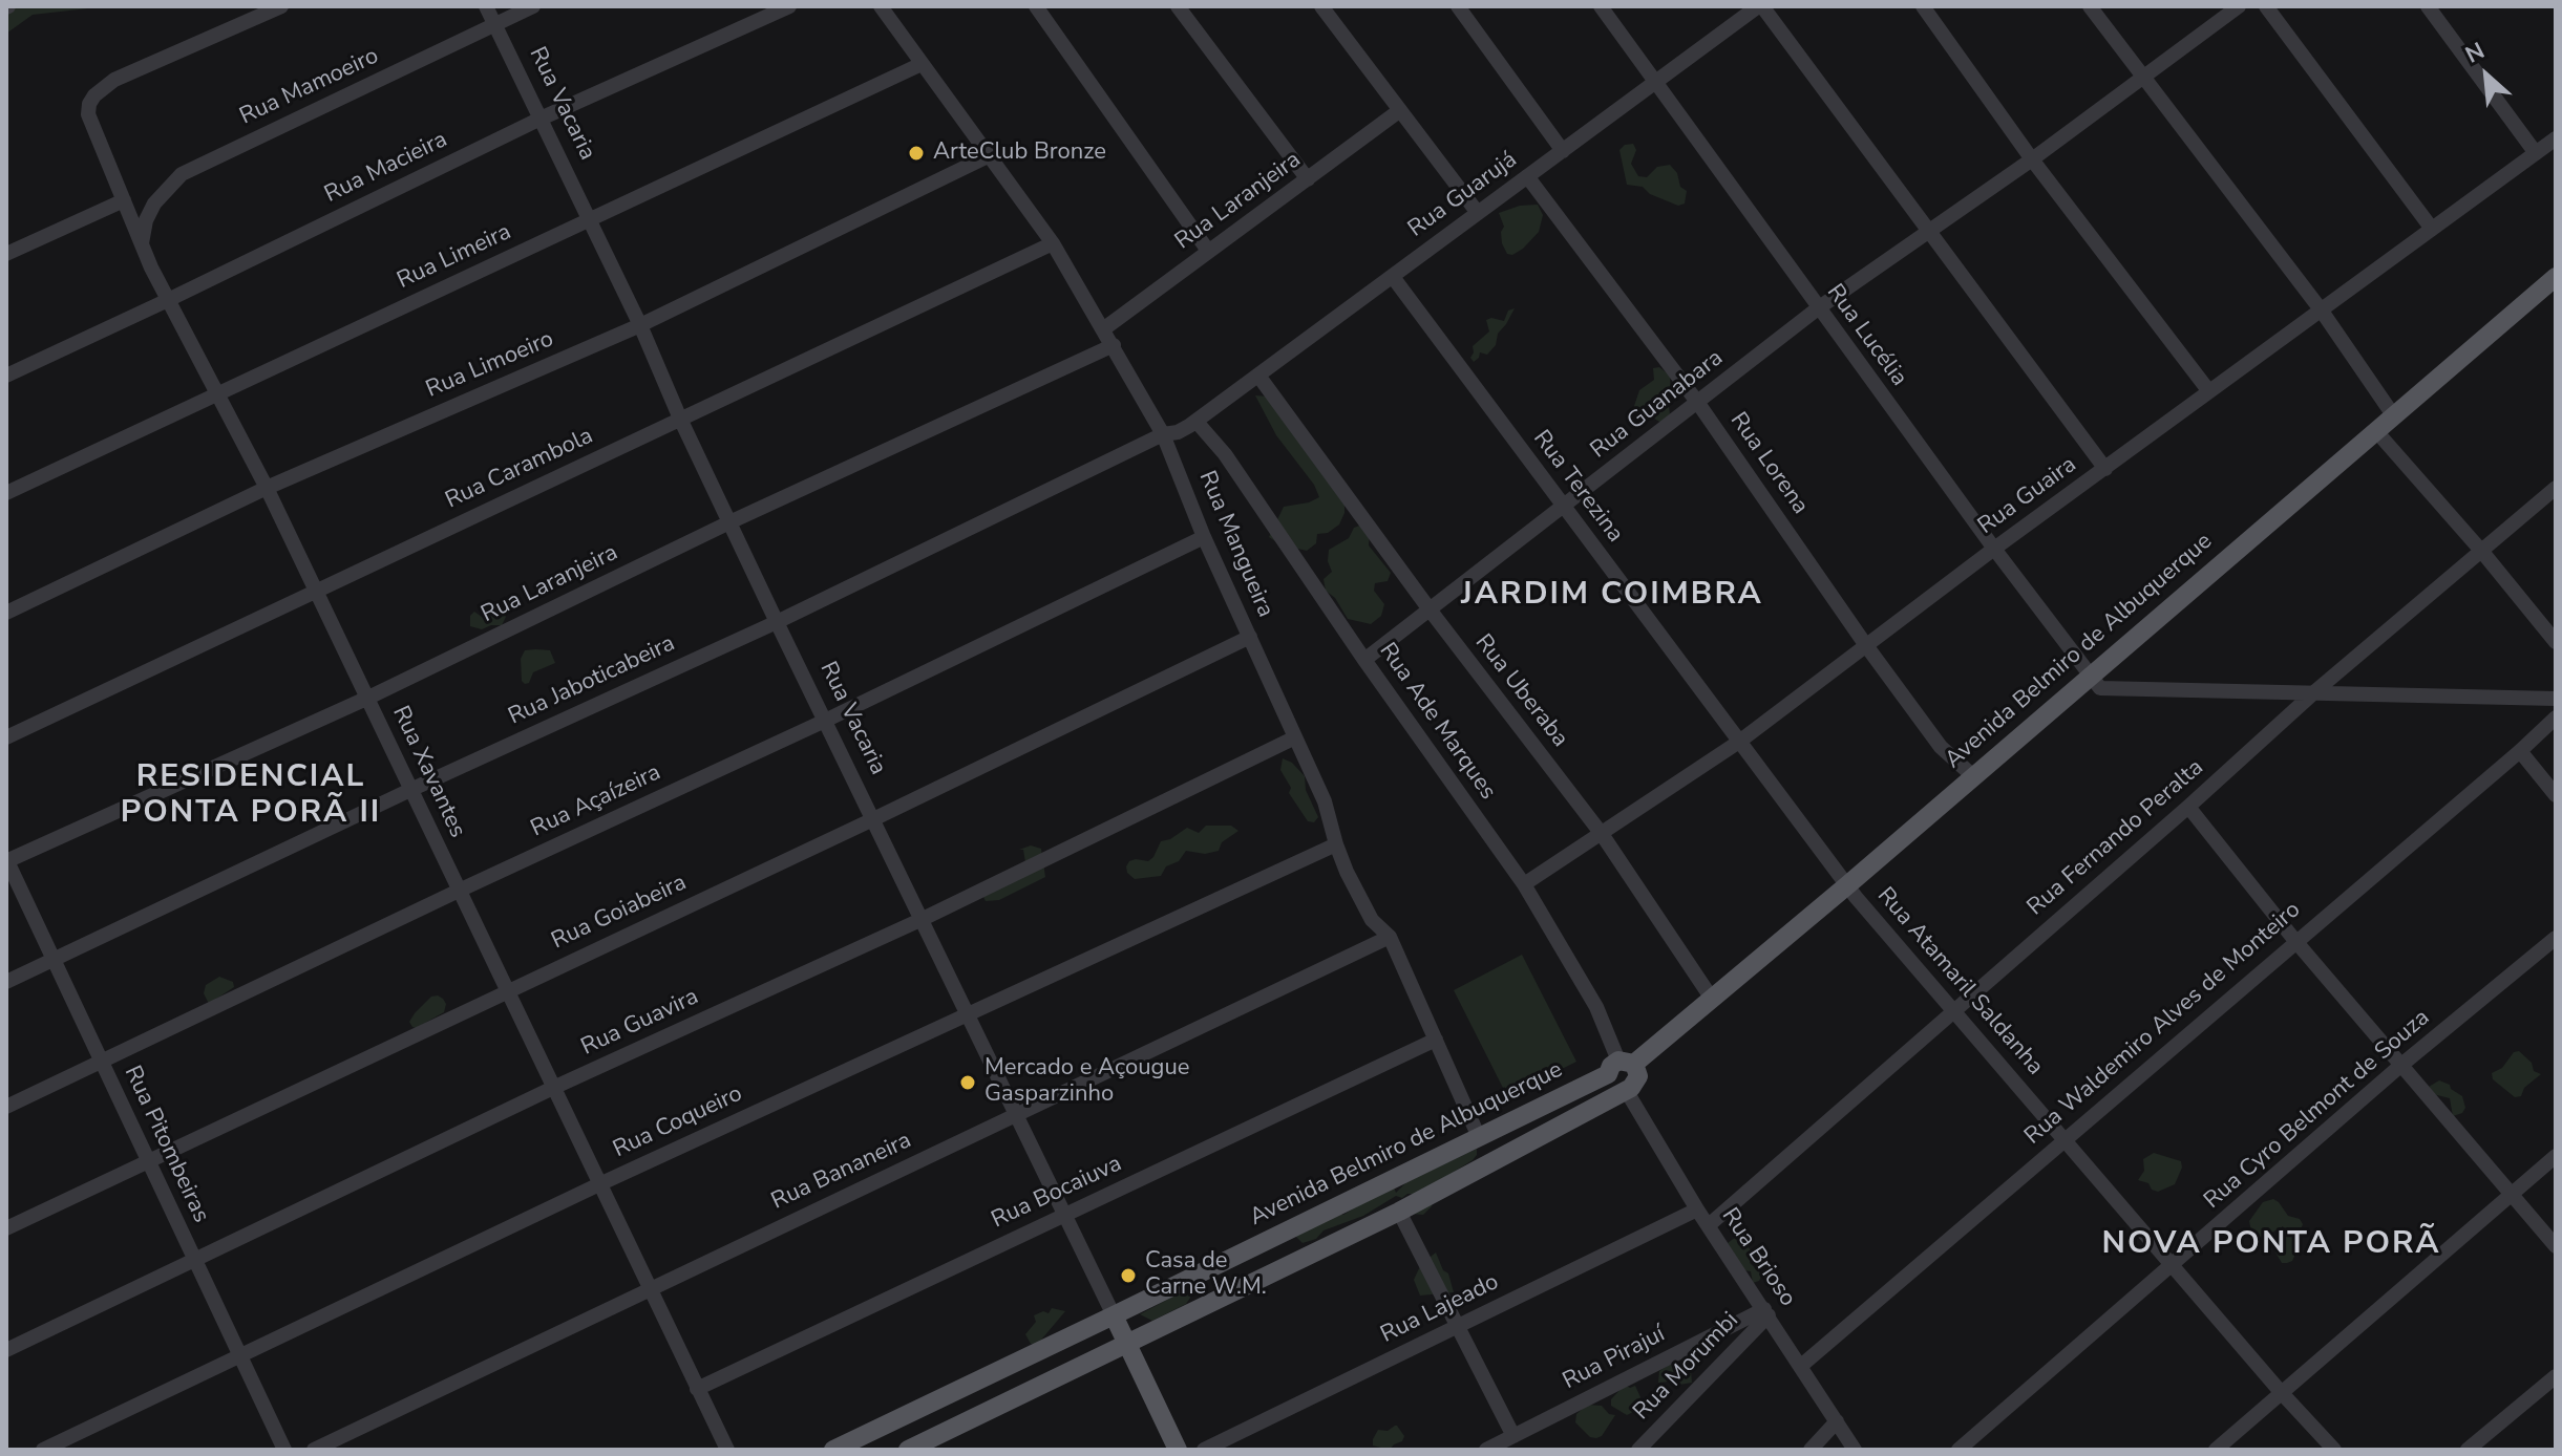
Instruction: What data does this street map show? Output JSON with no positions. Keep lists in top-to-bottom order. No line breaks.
{"streets":{"main road":["Rua Vacaria","Avenida Belmiro de Albuquerque"],"street":["Rua Mamoeiro","Rua Macieira","Rua Guarujá","Rua Laranjeira","Rua Limeira","Rua Lucélia","Rua Limoeiro","Rua Guanabara","Rua Lorena","Rua Carambola","Rua Terezina","Rua Guaira","Rua Mangueira","Rua Jaboticabeira","Rua Uberaba","Rua Ade Marques","Rua Xavantes","Rua Açaízeira","Rua Fernando Peralta","Rua Goiabeira","Rua Atamaril Saldanha","Rua Guavira","Rua Waldemiro Alves de Monteiro","Rua Cyro Belmont de Souza","Rua Coqueiro","Rua Pitombeiras","Rua Bananeira","Rua Bocaiuva","Rua Brioso","Rua Lajeado","Rua Pirajuí","Rua Morumbi"]},"crossings":[["Rua Mamoeiro","Rua Vacaria"],["Rua Mamoeiro","Rua Xavantes"],["Rua Vacaria","Rua Macieira"],["Rua Vacaria","Rua Laranjeira"],["Rua Vacaria","Rua Limeira"],["Rua Vacaria","Rua Limoeiro"],["Rua Vacaria","Rua Carambola"],["Rua Vacaria","Avenida Belmiro de Albuquerque"],["Rua Vacaria","Rua Jaboticabeira"],["Rua Vacaria","Rua Açaízeira"],["Rua Vacaria","Rua Goiabeira"],["Rua Vacaria","Rua Guavira"],["Rua Vacaria","Rua Coqueiro"],["Rua Vacaria","Rua Bananeira"],["Rua Vacaria","Rua Bocaiuva"],["Rua Macieira","Rua Xavantes"],["Rua Guarujá","Rua Lucélia"],["Rua Guarujá","Rua Lorena"],["Rua Guarujá","Rua Terezina"],["Rua Guarujá","Rua Jaboticabeira"],["Rua Guarujá","Rua Uberaba"],["Rua Guarujá","Rua Ade Marques"],["Rua Laranjeira","Rua Mangueira"],["Rua Laranjeira","Rua Xavantes"],["Rua Laranjeira","Rua Pitombeiras"],["Rua Limeira","Rua Mangueira"],["Rua Limeira","Rua Xavantes"],["Rua Lucélia","Rua Guanabara"],["Rua Lucélia","Rua Guaira"],["Rua Lucélia","Avenida Belmiro de Albuquerque"],["Rua Limoeiro","Rua Mangueira"],["Rua Limoeiro","Rua Xavantes"],["Rua Guanabara","Rua Lorena"],["Rua Guanabara","Rua Terezina"],["Rua Guanabara","Rua Uberaba"],["Rua Guanabara","Rua Ade Marques"],["Rua Lorena","Rua Guaira"],["Rua Lorena","Avenida Belmiro de Albuquerque"],["Rua Carambola","Rua Mangueira"],["Rua Carambola","Rua Xavantes"],["Rua Terezina","Rua Guaira"],["Rua Terezina","Avenida Belmiro de Albuquerque"],["Rua Terezina","Rua Atamaril Saldanha"],["Rua Guaira","Rua Uberaba"],["Rua Guaira","Rua Ade Marques"],["Rua Mangueira","Avenida Belmiro de Albuquerque"],["Rua Mangueira","Rua Jaboticabeira"],["Rua Mangueira","Rua Açaízeira"],["Rua Mangueira","Rua Goiabeira"],["Rua Mangueira","Rua Guavira"],["Rua Mangueira","Rua Coqueiro"],["Rua Mangueira","Rua Bananeira"],["Rua Mangueira","Rua Bocaiuva"],["Avenida Belmiro de Albuquerque","Rua Uberaba"],["Avenida Belmiro de Albuquerque","Rua Ade Marques"],["Avenida Belmiro de Albuquerque","Rua Atamaril Saldanha"],["Rua Jaboticabeira","Rua Ade Marques"],["Rua Jaboticabeira","Rua Xavantes"],["Rua Jaboticabeira","Rua Pitombeiras"],["Rua Xavantes","Rua Açaízeira"],["Rua Xavantes","Rua Goiabeira"],["Rua Xavantes","Rua Guavira"],["Rua Xavantes","Rua Coqueiro"],["Rua Xavantes","Rua Bananeira"],["Rua Xavantes","Rua Bocaiuva"],["Rua Açaízeira","Rua Pitombeiras"],["Rua Fernando Peralta","Rua Atamaril Saldanha"],["Rua Fernando Peralta","Rua Brioso"],["Rua Goiabeira","Rua Pitombeiras"],["Rua Atamaril Saldanha","Rua Waldemiro Alves de Monteiro"],["Rua Atamaril Saldanha","Rua Cyro Belmont de Souza"],["Rua Guavira","Rua Pitombeiras"],["Rua Waldemiro Alves de Monteiro","Rua Brioso"],["Rua Coqueiro","Rua Pitombeiras"],["Rua Brioso","Rua Lajeado"],["Rua Brioso","Rua Pirajuí"],["Rua Brioso","Rua Morumbi"],["Rua Pirajuí","Rua Morumbi"]],"districts":["JARDIM COIMBRA","RESIDENCIAL PONTA PORÃ II","NOVA PONTA PORÃ"],"places":["ArteClub Bronze","Mercado e Açougue Gasparzinho","Casa de Carne W.M."],"north":"top left"}
